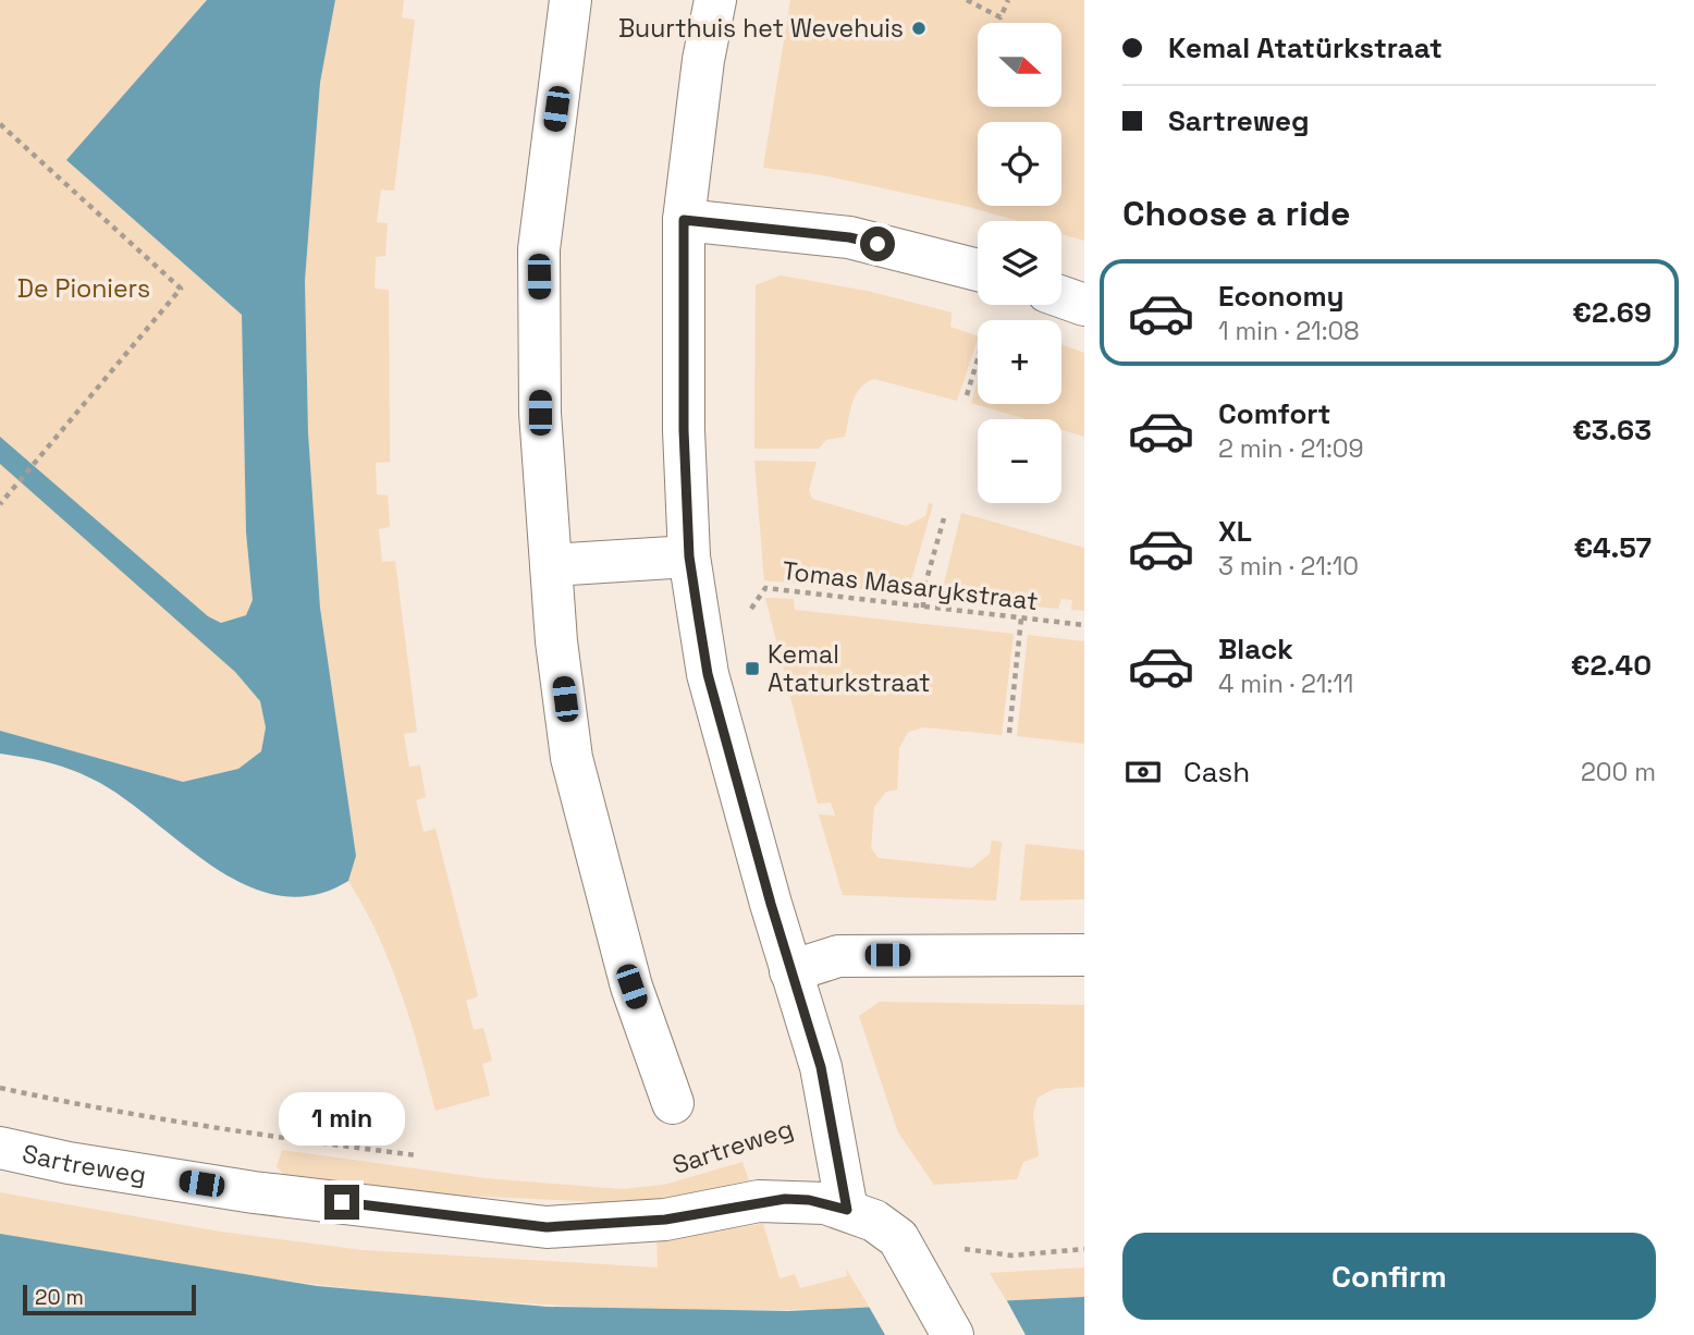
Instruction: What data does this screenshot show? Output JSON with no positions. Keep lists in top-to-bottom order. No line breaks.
{"streets":{"street":["Sartreweg"],"path":["Tomas Masarykstraat"]},"parks":["De Pioniers"],"places":{"other":["Buurthuis het Wevehuis"],"transit":["Kemal Ataturkstraat"]},"scale_bar":"20 m","north":"right","page":{"banner":["Kemal Atatürkstraat","Sartreweg"],"map_buttons":["+","−"],"heading":"Choose a ride","list":[{"name":"Economy","note":"1 min · 21:08","value":"€2.69"},{"name":"Comfort","note":"2 min · 21:09","value":"€3.63"},{"name":"XL","note":"3 min · 21:10","value":"€4.57"},{"name":"Black","note":"4 min · 21:11","value":"€2.40"}],"pay":["Cash","200 m"],"bubble":"1 min","buttons":"Confirm","scale":"20 m"}}
